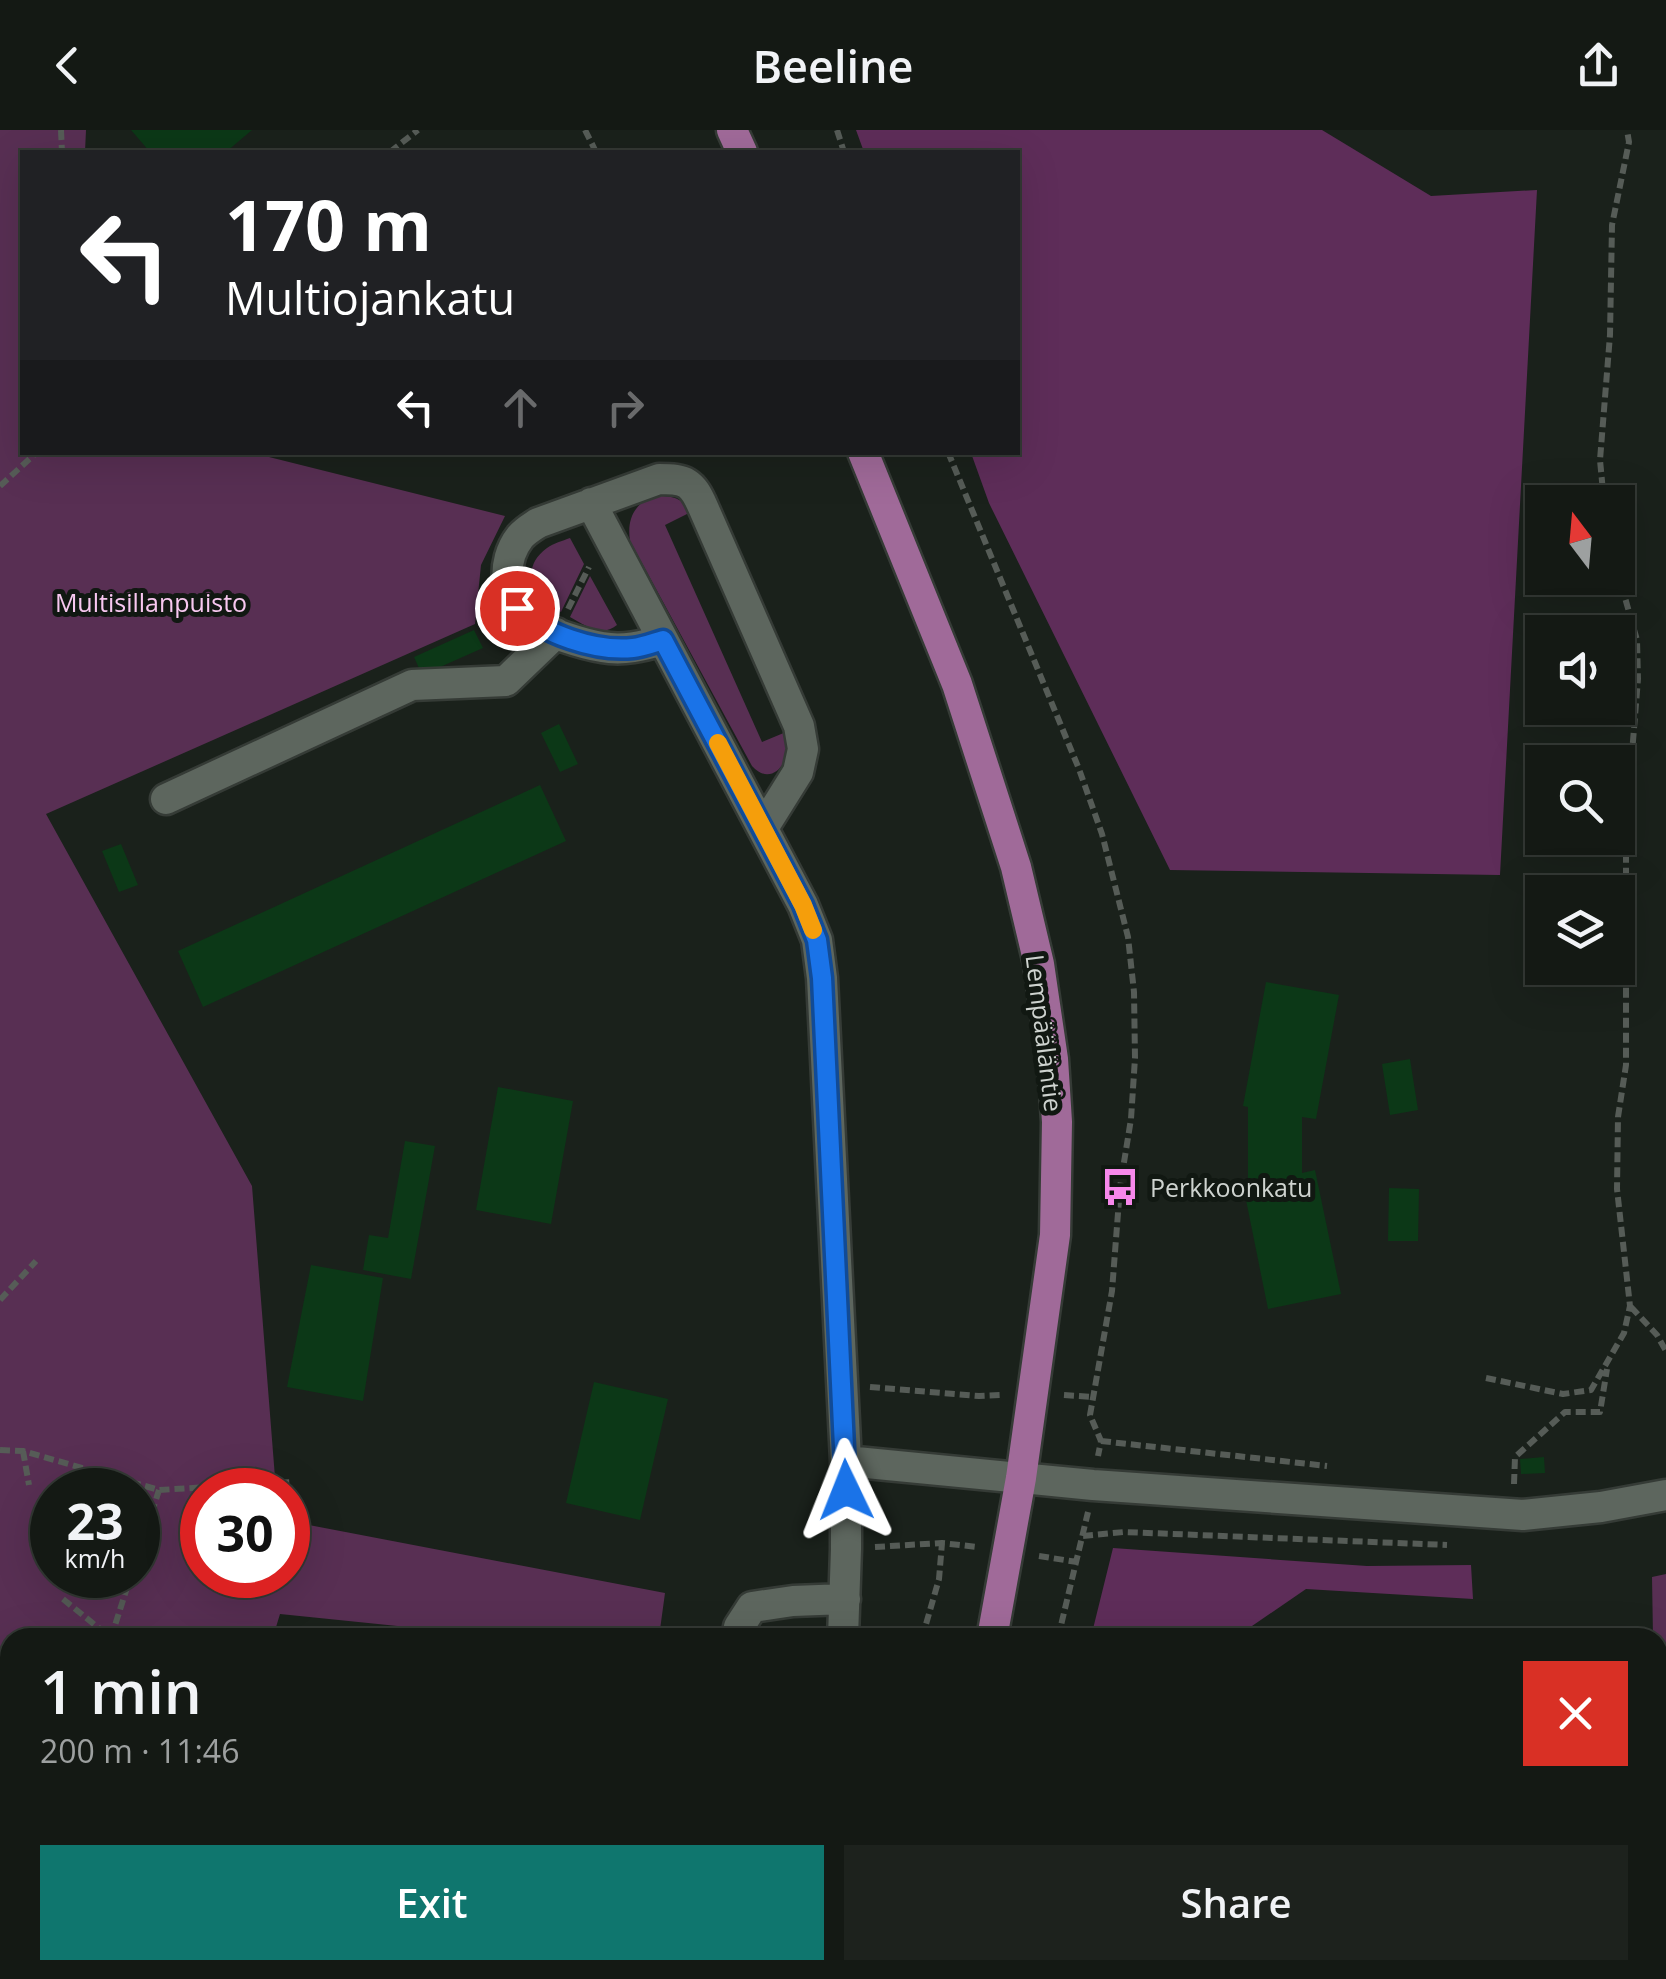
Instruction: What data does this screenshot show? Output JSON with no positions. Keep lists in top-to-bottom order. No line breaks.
{"streets":{"main road":["Lempääläntie"]},"parks":["Multisillanpuisto"],"places":{"bus stop":["Perkkoonkatu"]},"north":"top","page":{"header":"Beeline","turn":["170 m","Multiojankatu"],"speed":"23 km/h","limit":"30","heading":["1 min","200 m · 11:46"],"buttons":["Exit","Share"]}}
